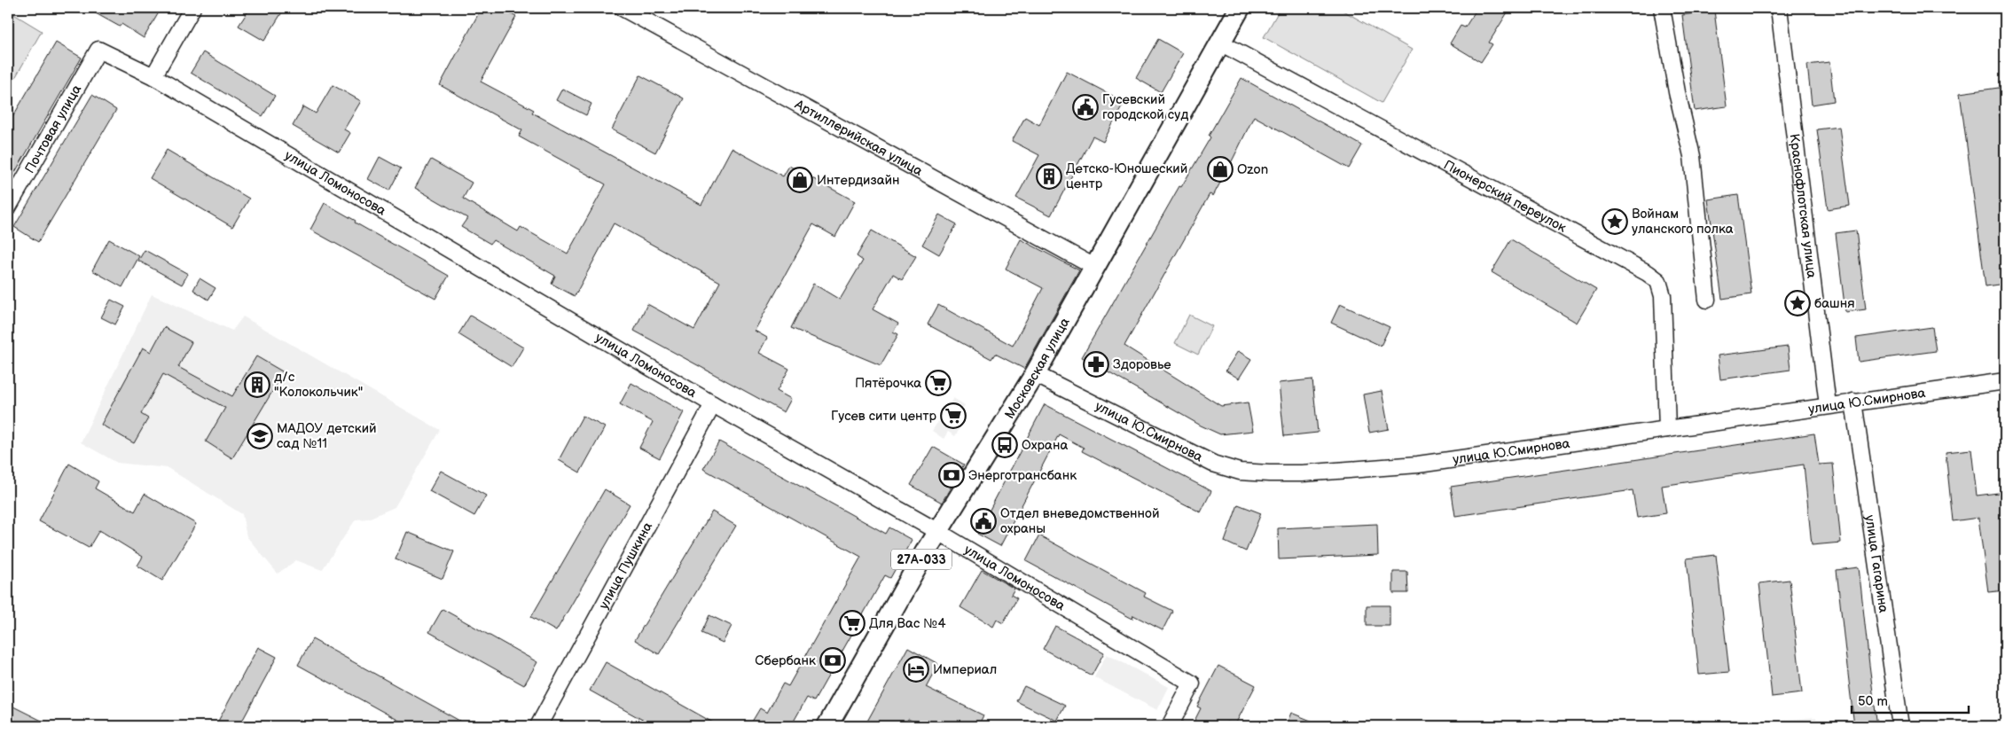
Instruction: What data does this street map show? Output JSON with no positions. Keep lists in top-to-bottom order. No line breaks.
{"streets":{"main road":["Московская улица","27А-033"],"street":["Почтовая улица","Артиллерийская улица","улица Ломоносова","Пионерский переулок","Краснофлотская улица","улица Ю.Смирнова","улица Гагарина","улица Пушкина"]},"crossings":[["Почтовая улица","улица Ломоносова"],["Артиллерийская улица","Московская улица"],["улица Ломоносова","Московская улица"],["улица Ломоносова","улица Пушкина"],["Пионерский переулок","Московская улица"],["Пионерский переулок","улица Ю.Смирнова"],["Краснофлотская улица","улица Ю.Смирнова"],["Московская улица","улица Ю.Смирнова"],["улица Ю.Смирнова","улица Гагарина"]],"places":{"public building":["Гусевский городской суд","Отдел вневедомственной охраны"],"shop":["Ozon","Интердизайн"],"building":["Детско-Юношеский центр","д/с \"Колокольчик\""],"place":["Войнам уланского полка","башня"],"pharmacy":["Здоровье"],"supermarket":["Пятёрочка","Гусев сити центр","Для Вас №4"],"school or university":["МАДОУ детский сад №11"],"bus stop":["Охрана"],"bank":["Энерготрансбанк","Сбербанк"],"hotel":["Империал"]},"scale_bar":"50 m"}
